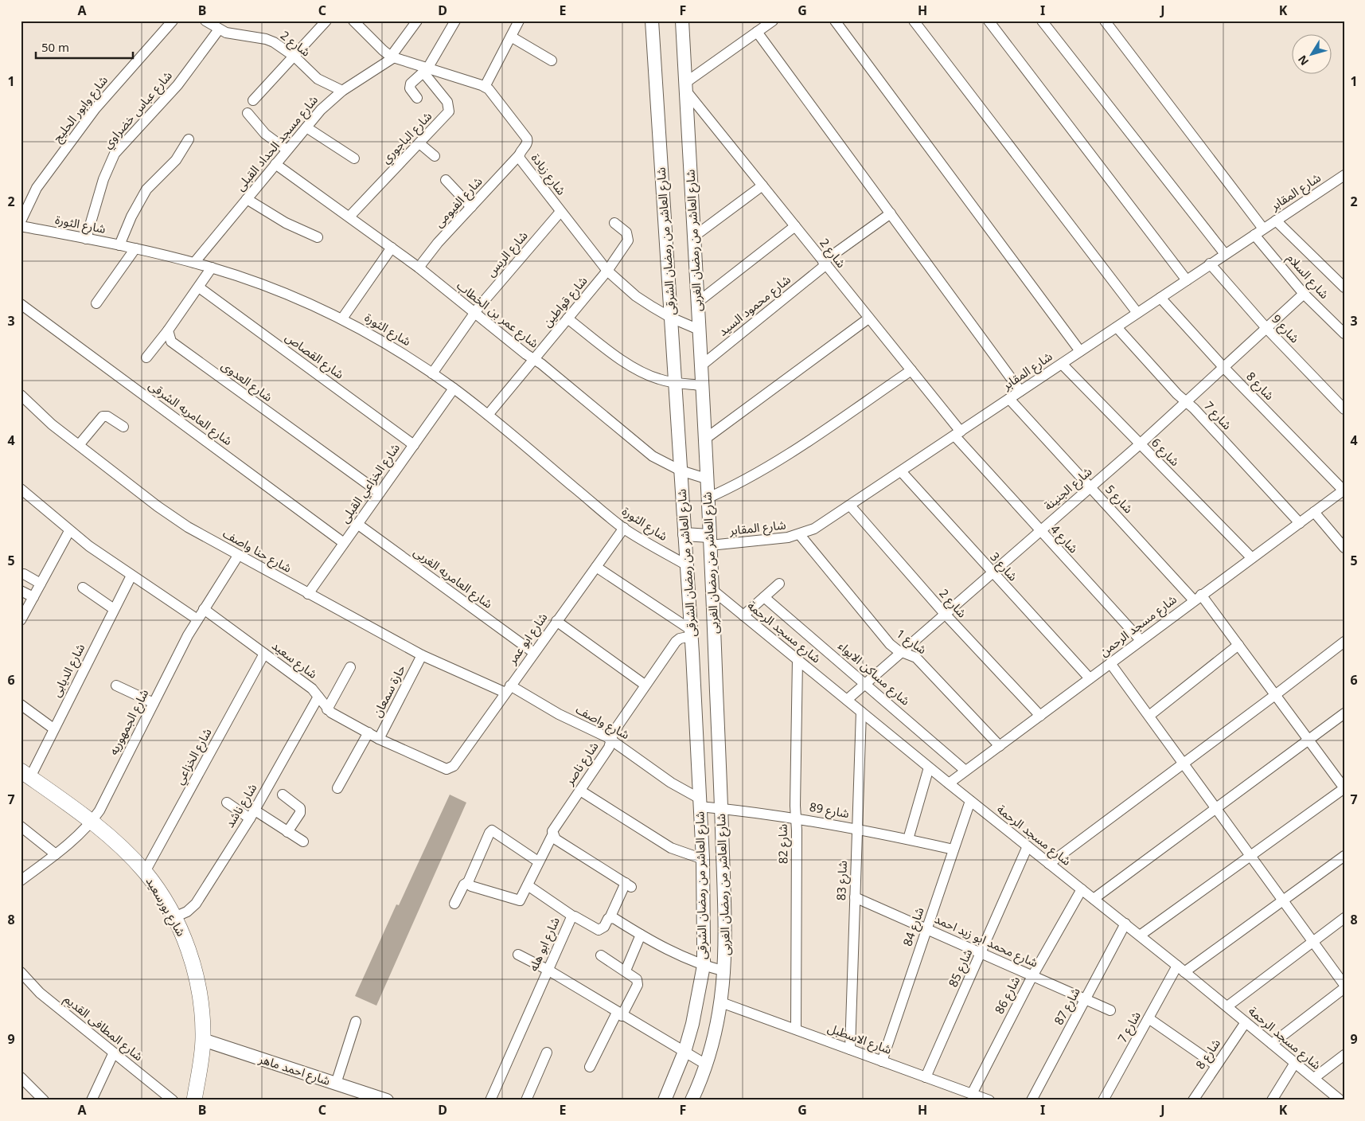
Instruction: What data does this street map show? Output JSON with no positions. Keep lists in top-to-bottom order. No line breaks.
{"streets":{"main road":["شارع بورسعيد"],"street":["شارع 2","شارع وابور الحليج","شارع عباس خضراوي","شارع الباجوري","شارع مسجد الحداد القبلى","شارع زيادة","شارع المقابر","شارع الفيومى","شارع الثورة","شارع العاشر من رمضان الغربى","شارع العاشر من رمضان الشرقى","شارع الريس","شارع السلام","شارع قواطين","شارع محمود السيد","شارع عمر بن الخطاب","شارع 9","شارع القصاص","شارع العدوى","شارع 8","شارع العامريه الشرقى","شارع 7","شارع 6","شارع الخزاعي القبلى","شارع الجنينة","شارع 5","شارع 4","شارع حنا واصف","شارع 3","شارع العامريه الغربى","شارع مسجد الرحمن","شارع مسجد الرحمة","شارع ابو عمر","شارع 1","شارع سعيد","شارع الديابى","شارع مساكن الايواء","حارة سمعان","شارع الجمهوريه","شارع واصف","شارع الخزاعي","شارع ناصر","شارع ناشد","شارع 89","شارع 82","شارع 83","شارع 84","شارع محمد ابو زيد احمد","شارع ابو هله","شارع 85","شارع 86","شارع 87","شارع المطافى القديم","شارع الاسطبل","شارع احمد ماهر"]},"crossings":[["شارع 2","شارع عباس خضراوي"],["شارع 2","شارع مسجد الحداد القبلى"],["شارع 2","شارع المقابر"],["شارع 2","شارع العاشر من رمضان الغربى"],["شارع 2","شارع محمود السيد"],["شارع 2","شارع الجنينة"],["شارع 2","شارع 4"],["شارع 2","شارع مسجد الرحمن"],["شارع عباس خضراوي","شارع الثورة"],["شارع الباجوري","شارع زيادة"],["شارع الباجوري","شارع عمر بن الخطاب"],["شارع مسجد الحداد القبلى","شارع زيادة"],["شارع مسجد الحداد القبلى","شارع الثورة"],["شارع مسجد الحداد القبلى","شارع عمر بن الخطاب"],["شارع زيادة","شارع الفيومى"],["شارع زيادة","شارع العاشر من رمضان الغربى"],["شارع زيادة","شارع العاشر من رمضان الشرقى"],["شارع زيادة","شارع الريس"],["شارع زيادة","شارع قواطين"],["شارع المقابر","شارع العاشر من رمضان الغربى"],["شارع المقابر","شارع السلام"],["شارع المقابر","شارع 9"],["شارع المقابر","شارع 8"],["شارع المقابر","شارع 7"],["شارع المقابر","شارع 6"],["شارع المقابر","شارع 5"],["شارع المقابر","شارع 4"],["شارع المقابر","شارع 3"],["شارع المقابر","شارع 1"],["شارع الفيومى","شارع عمر بن الخطاب"],["شارع الثورة","شارع العاشر من رمضان الشرقى"],["شارع الثورة","شارع الريس"],["شارع الثورة","شارع قواطين"],["شارع الثورة","شارع الخزاعي القبلى"],["شارع الثورة","شارع ابو عمر"],["شارع العاشر من رمضان الغربى","شارع محمود السيد"],["شارع العاشر من رمضان الغربى","شارع عمر بن الخطاب"],["شارع العاشر من رمضان الغربى","شارع مسجد الرحمة"],["شارع العاشر من رمضان الغربى","شارع 89"],["شارع العاشر من رمضان الغربى","شارع الاسطبل"],["شارع العاشر من رمضان الشرقى","شارع عمر بن الخطاب"],["شارع العاشر من رمضان الشرقى","شارع واصف"],["شارع العاشر من رمضان الشرقى","شارع ناصر"],["شارع العاشر من رمضان الشرقى","شارع 89"],["شارع الريس","شارع عمر بن الخطاب"],["شارع السلام","شارع الجنينة"],["شارع قواطين","شارع عمر بن الخطاب"],["شارع 9","شارع الجنينة"],["شارع القصاص","شارع الخزاعي القبلى"],["شارع العدوى","شارع الخزاعي القبلى"],["شارع 8","شارع الجنينة"],["شارع 8","شارع مسجد الرحمن"],["شارع 8","شارع مسجد الرحمة"],["شارع العامريه الشرقى","شارع الخزاعي القبلى"],["شارع 7","شارع الجنينة"],["شارع 7","شارع مسجد الرحمن"],["شارع 7","شارع مسجد الرحمة"],["شارع 6","شارع الجنينة"],["شارع 6","شارع مسجد الرحمن"],["شارع الخزاعي القبلى","شارع حنا واصف"],["شارع الخزاعي القبلى","شارع العامريه الغربى"],["شارع الجنينة","شارع 5"],["شارع الجنينة","شارع 4"],["شارع الجنينة","شارع 3"],["شارع الجنينة","شارع مسجد الرحمة"],["شارع الجنينة","شارع 1"],["شارع الجنينة","شارع مساكن الايواء"],["شارع 5","شارع مسجد الرحمن"],["شارع 4","شارع مسجد الرحمن"],["شارع حنا واصف","شارع ابو عمر"],["شارع حنا واصف","حارة سمعان"],["شارع حنا واصف","شارع الجمهوريه"],["شارع حنا واصف","شارع واصف"],["شارع 3","شارع مسجد الرحمن"],["شارع العامريه الغربى","شارع ابو عمر"],["شارع مسجد الرحمن","شارع مسجد الرحمة"],["شارع مسجد الرحمن","شارع 1"],["شارع مسجد الرحمن","شارع مساكن الايواء"],["شارع مسجد الرحمة","شارع 82"],["شارع مسجد الرحمة","شارع 83"],["شارع مسجد الرحمة","شارع 84"],["شارع مسجد الرحمة","شارع 85"],["شارع مسجد الرحمة","شارع 86"],["شارع مسجد الرحمة","شارع 87"],["شارع ابو عمر","شارع سعيد"],["شارع ابو عمر","شارع واصف"],["شارع سعيد","حارة سمعان"],["شارع سعيد","شارع الجمهوريه"],["شارع سعيد","شارع الخزاعي"],["شارع سعيد","شارع ناشد"],["شارع الديابى","شارع بورسعيد"],["شارع الجمهوريه","شارع بورسعيد"],["شارع واصف","شارع ناصر"],["شارع واصف","شارع 89"],["شارع الخزاعي","شارع بورسعيد"],["شارع ناشد","شارع بورسعيد"],["شارع 89","شارع 82"],["شارع 89","شارع 83"],["شارع 89","شارع 84"],["شارع 82","شارع الاسطبل"],["شارع 83","شارع محمد ابو زيد احمد"],["شارع 83","شارع الاسطبل"],["شارع بورسعيد","شارع احمد ماهر"],["شارع 84","شارع محمد ابو زيد احمد"],["شارع 84","شارع الاسطبل"],["شارع محمد ابو زيد احمد","شارع 85"],["شارع محمد ابو زيد احمد","شارع 86"],["شارع محمد ابو زيد احمد","شارع 87"],["شارع 85","شارع الاسطبل"],["شارع 86","شارع الاسطبل"]],"scale_bar":"50 m","north":"bottom left","grid":{"columns":["A","B","C","D","E","F","G","H","I","J","K"],"rows":["1","2","3","4","5","6","7","8","9"]}}
